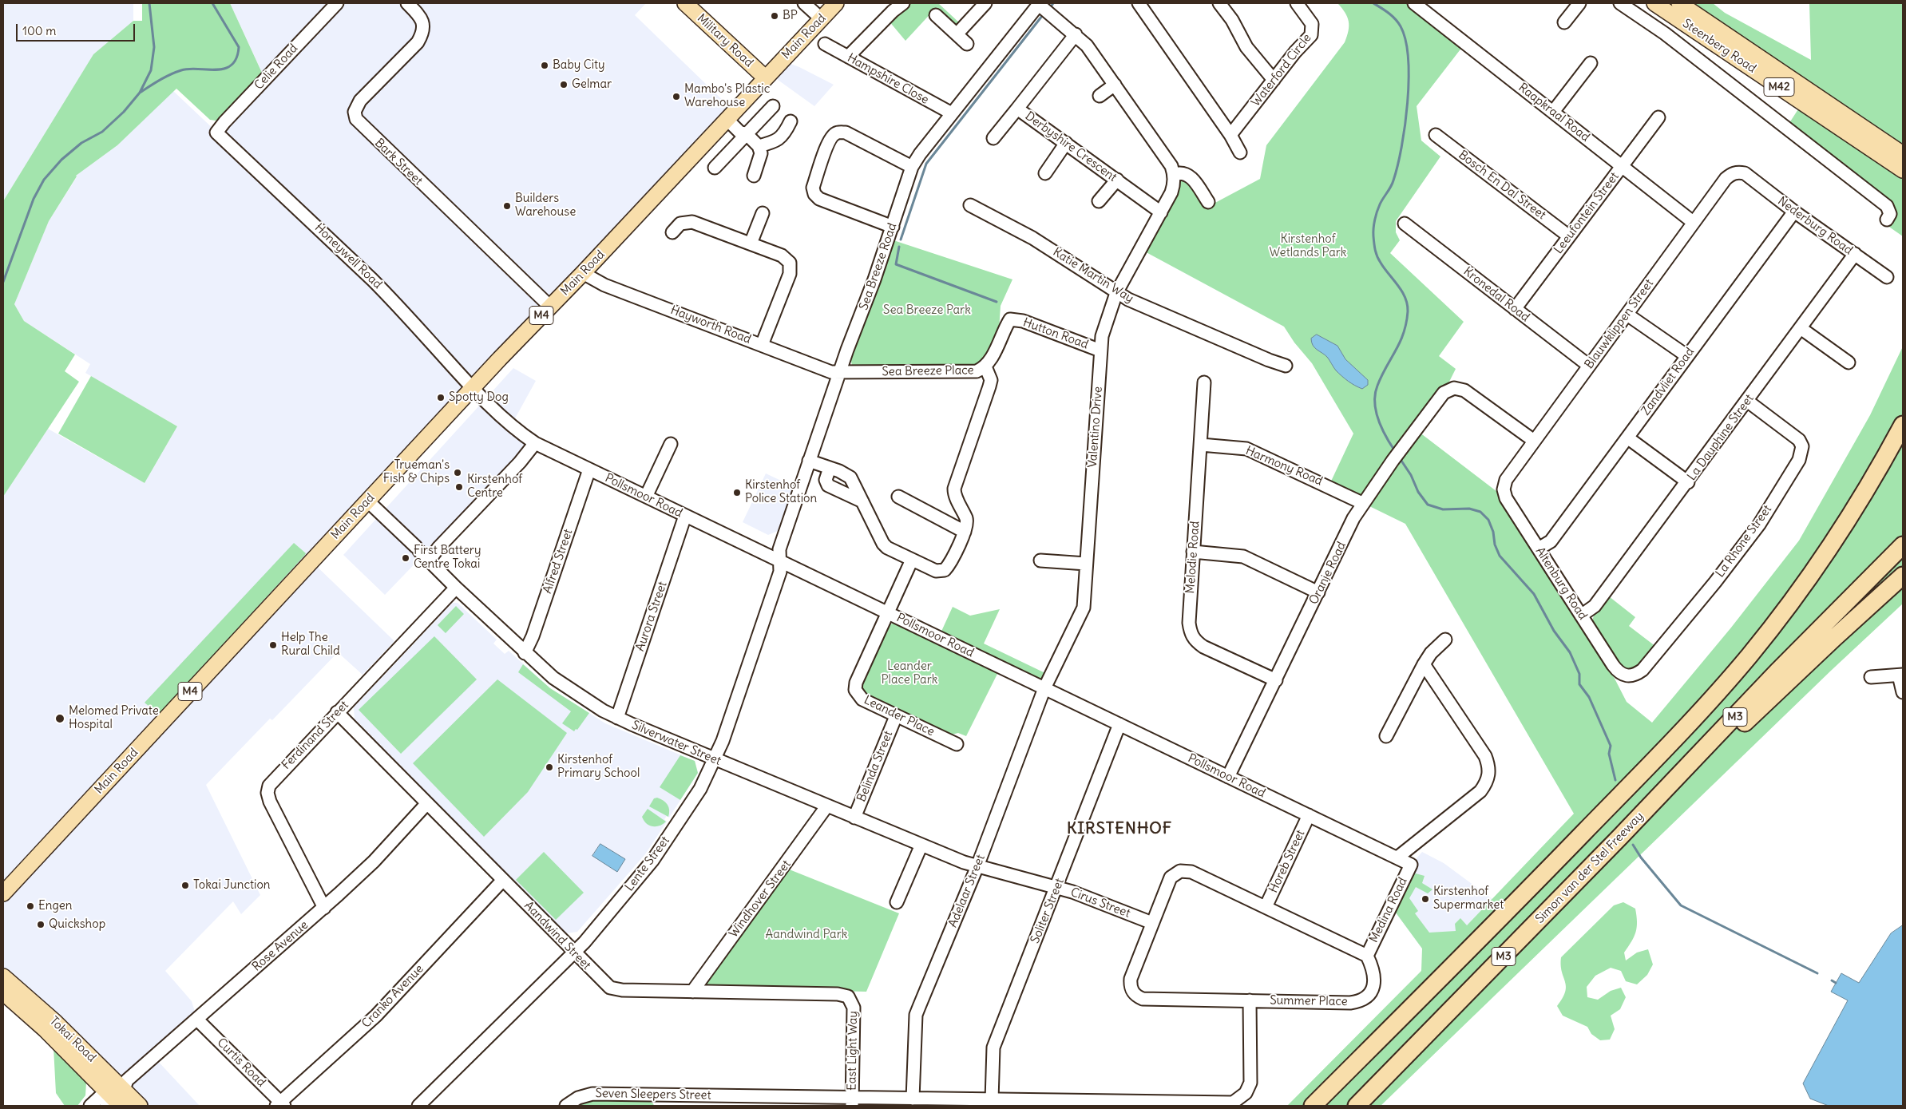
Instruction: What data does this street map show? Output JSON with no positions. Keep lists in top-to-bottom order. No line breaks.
{"streets":{"highway":["M3","Simon van der Stel Freeway"],"main road":["Main Road","Military Road","Steenberg Road","M42","M4","Tokai Road"],"street":["Celie Road","Waterford Circle","Hampshire Close","Raapkraal Road","Derbyshire Crescent","Bark Street","Bosch En Dal Street","Leeufontein Street","Nederburg Road","Honeywell Road","Sea Breeze Road","Katie Martin Way","Kronedal Road","Blauwklippen Street","Hayworth Road","Hutton Road","Sea Breeze Place","Zandvliet Road","Valentino Drive","La Dauphine Street","Harmony Road","Pollsmoor Road","La Rhone Street","Melodie Road","Alfred Street","Oranje Road","Altenburg Road","Aurora Street","Leander Place","Ferdinand Street","Silverwater Street","Belinda Street","Horeb Street","Lente Street","Adelaar Street","Windhover Street","Cirus Street","Medina Road","Soliter Street","Aandwind Street","Rose Avenue","Cranko Avenue","Summer Place","East Light Way","Curtis Road","Seven Sleepers Street"]},"crossings":[["Main Road","Military Road"],["Main Road","Bark Street"],["Main Road","Honeywell Road"],["Main Road","Hayworth Road"],["Main Road","Pollsmoor Road"],["Main Road","Silverwater Street"],["Celie Road","Honeywell Road"],["Hampshire Close","Sea Breeze Road"],["Raapkraal Road","Leeufontein Street"],["Raapkraal Road","Blauwklippen Street"],["Derbyshire Crescent","Valentino Drive"],["Bosch En Dal Street","Leeufontein Street"],["Leeufontein Street","Kronedal Road"],["Nederburg Road","Blauwklippen Street"],["Nederburg Road","Zandvliet Road"],["Nederburg Road","La Dauphine Street"],["Honeywell Road","Pollsmoor Road"],["Sea Breeze Road","Hayworth Road"],["Sea Breeze Road","Sea Breeze Place"],["Sea Breeze Road","Pollsmoor Road"],["Sea Breeze Road","Lente Street"],["Katie Martin Way","Valentino Drive"],["Kronedal Road","Blauwklippen Street"],["Blauwklippen Street","Oranje Road"],["Blauwklippen Street","Altenburg Road"],["Hayworth Road","Sea Breeze Place"],["Hutton Road","Sea Breeze Place"],["Hutton Road","Valentino Drive"],["Zandvliet Road","Altenburg Road"],["Valentino Drive","Pollsmoor Road"],["Valentino Drive","Adelaar Street"],["La Dauphine Street","La Rhone Street"],["La Dauphine Street","Altenburg Road"],["Harmony Road","Melodie Road"],["Harmony Road","Oranje Road"],["Pollsmoor Road","Alfred Street"],["Pollsmoor Road","Oranje Road"],["Pollsmoor Road","Aurora Street"],["Pollsmoor Road","Leander Place"],["Pollsmoor Road","Horeb Street"],["Pollsmoor Road","Lente Street"],["Pollsmoor Road","Adelaar Street"],["Pollsmoor Road","Medina Road"],["Pollsmoor Road","Soliter Street"],["La Rhone Street","Altenburg Road"],["Melodie Road","Oranje Road"],["Alfred Street","Silverwater Street"],["Aurora Street","Silverwater Street"],["Leander Place","Belinda Street"],["Ferdinand Street","Silverwater Street"],["Ferdinand Street","Aandwind Street"],["Ferdinand Street","Rose Avenue"],["Silverwater Street","Belinda Street"],["Silverwater Street","Lente Street"],["Silverwater Street","Adelaar Street"],["Silverwater Street","Windhover Street"],["Silverwater Street","Cirus Street"],["Horeb Street","Summer Place"],["Lente Street","Aandwind Street"],["Adelaar Street","Cirus Street"],["Adelaar Street","Seven Sleepers Street"],["Windhover Street","Aandwind Street"],["Cirus Street","Soliter Street"],["Cirus Street","Summer Place"],["Medina Road","Summer Place"],["Soliter Street","Seven Sleepers Street"],["Aandwind Street","Rose Avenue"],["Aandwind Street","Cranko Avenue"],["Aandwind Street","East Light Way"],["Rose Avenue","Tokai Road"],["Rose Avenue","Curtis Road"],["Cranko Avenue","Curtis Road"],["Summer Place","Seven Sleepers Street"],["East Light Way","Seven Sleepers Street"]],"districts":["KIRSTENHOF"],"parks":["Kirstenhof Wetlands Park","Sea Breeze Park","Leander Place Park","Aandwind Park"],"places":["BP","Baby City","Gelmar","Mambo's Plastic Warehouse","Builders Warehouse","Spotty Dog","Trueman's Fish & Chips","Kirstenhof Centre","Kirstenhof Police Station","First Battery Centre Tokai","Help The Rural Child","Melomed Private Hospital","Kirstenhof Primary School","Tokai Junction","Kirstenhof Supermarket","Engen","Quickshop"],"scale_bar":"100 m"}
